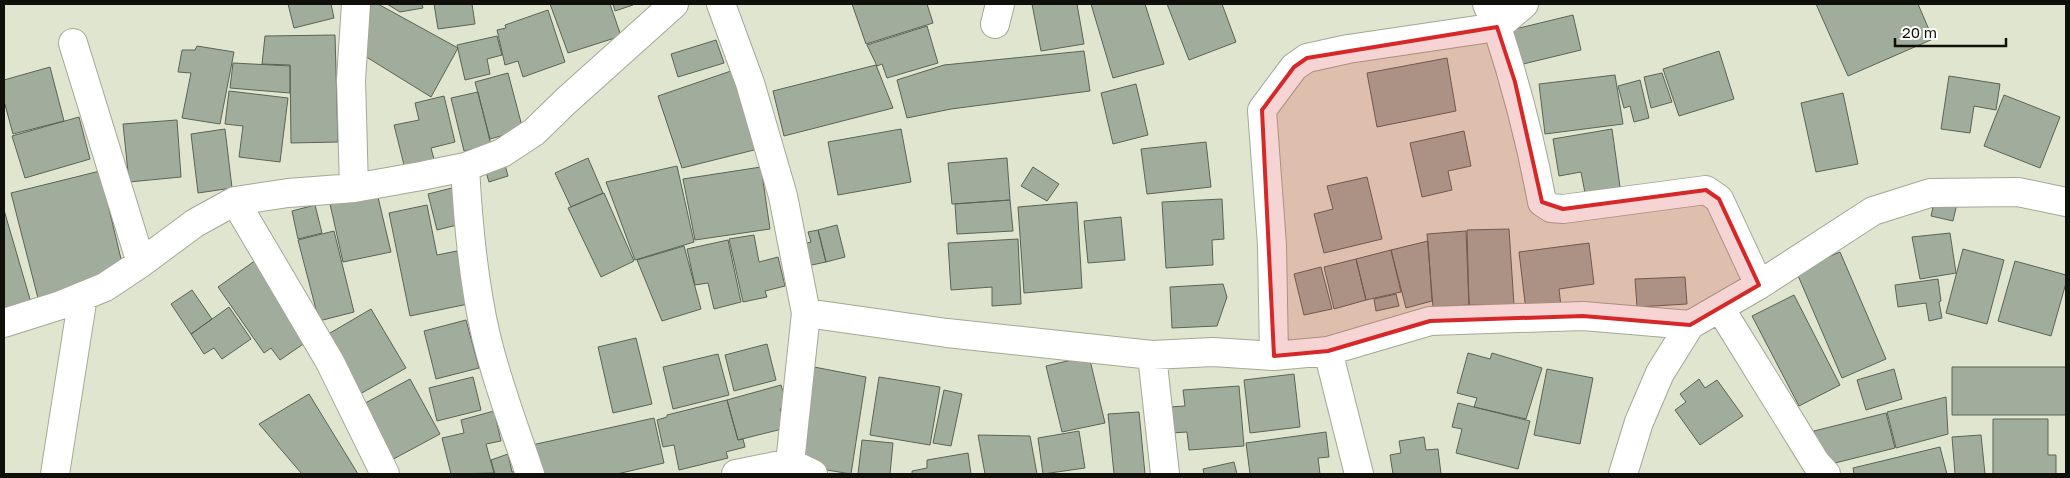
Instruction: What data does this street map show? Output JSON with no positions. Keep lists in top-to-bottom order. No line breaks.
{"scale_bar":"20 m"}
